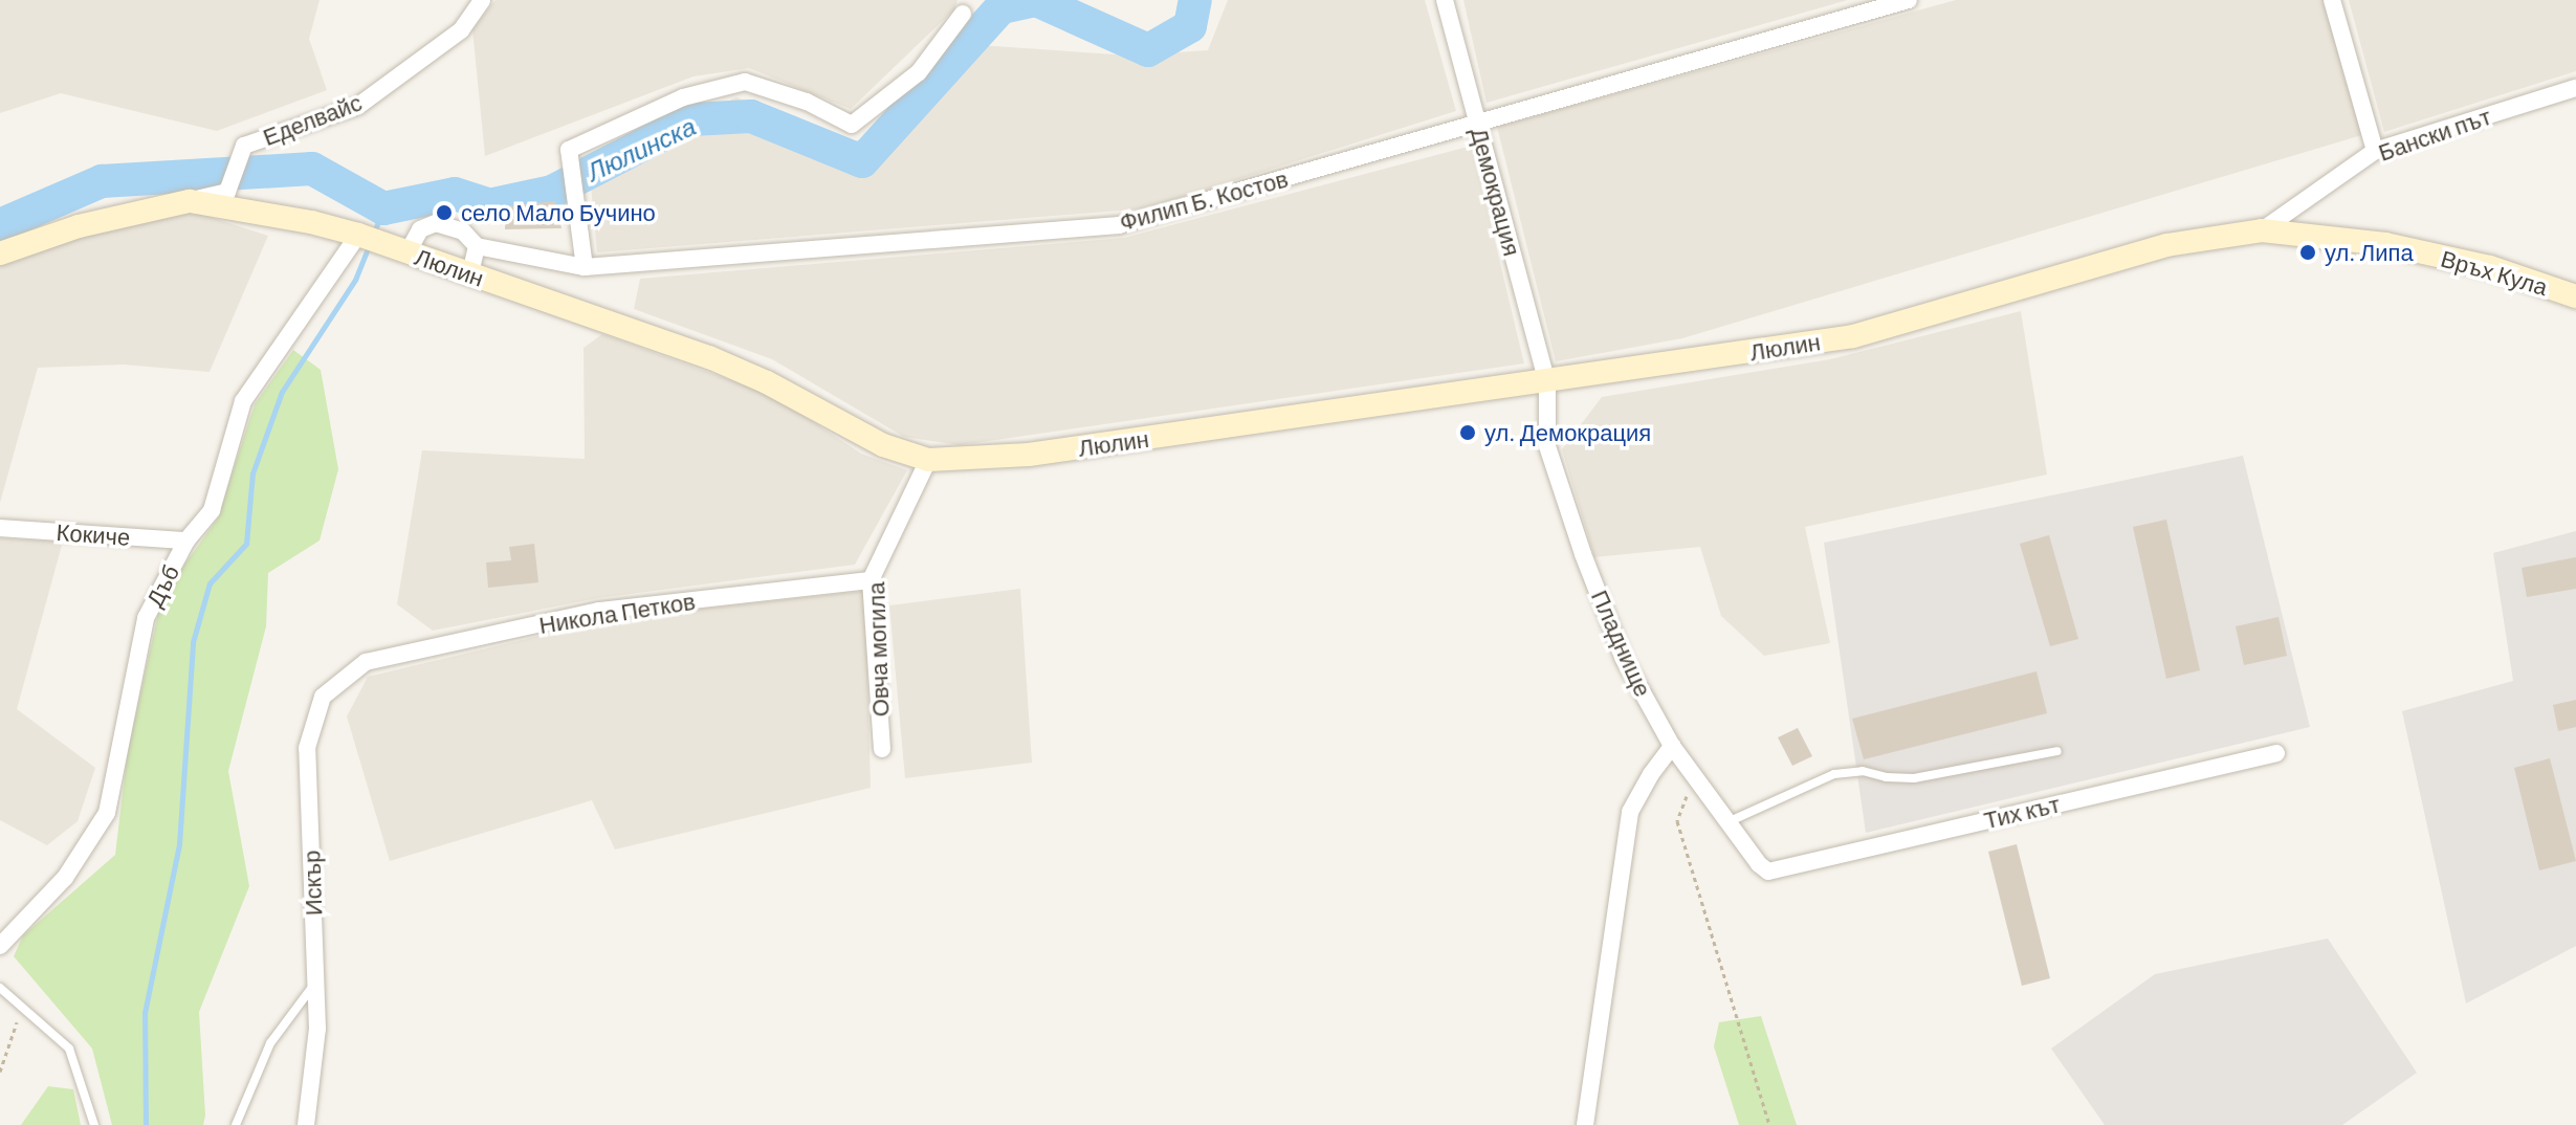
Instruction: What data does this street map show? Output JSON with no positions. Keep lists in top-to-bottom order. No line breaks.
{"streets":{"street":["Еделвайс","Бански път","Демокрация","Филип Б. Костов","Люлин","Връх Кула","Кокиче","Дъб","Никола Петков","Пладнище","Овча могила","Тих кът","Искър"]},"crossings":[["Еделвайс","Люлин"],["Бански път","Люлин"],["Бански път","Връх Кула"],["Демокрация","Филип Б. Костов"],["Демокрация","Люлин"],["Демокрация","Пладнище"],["Люлин","Връх Кула"],["Люлин","Дъб"],["Люлин","Пладнище"],["Люлин","Овча могила"],["Кокиче","Дъб"],["Никола Петков","Овча могила"],["Никола Петков","Искър"],["Пладнище","Тих кът"]],"water":["Люлинска"],"places":["село Мало Бучино","ул. Липа","ул. Демокрация"]}
